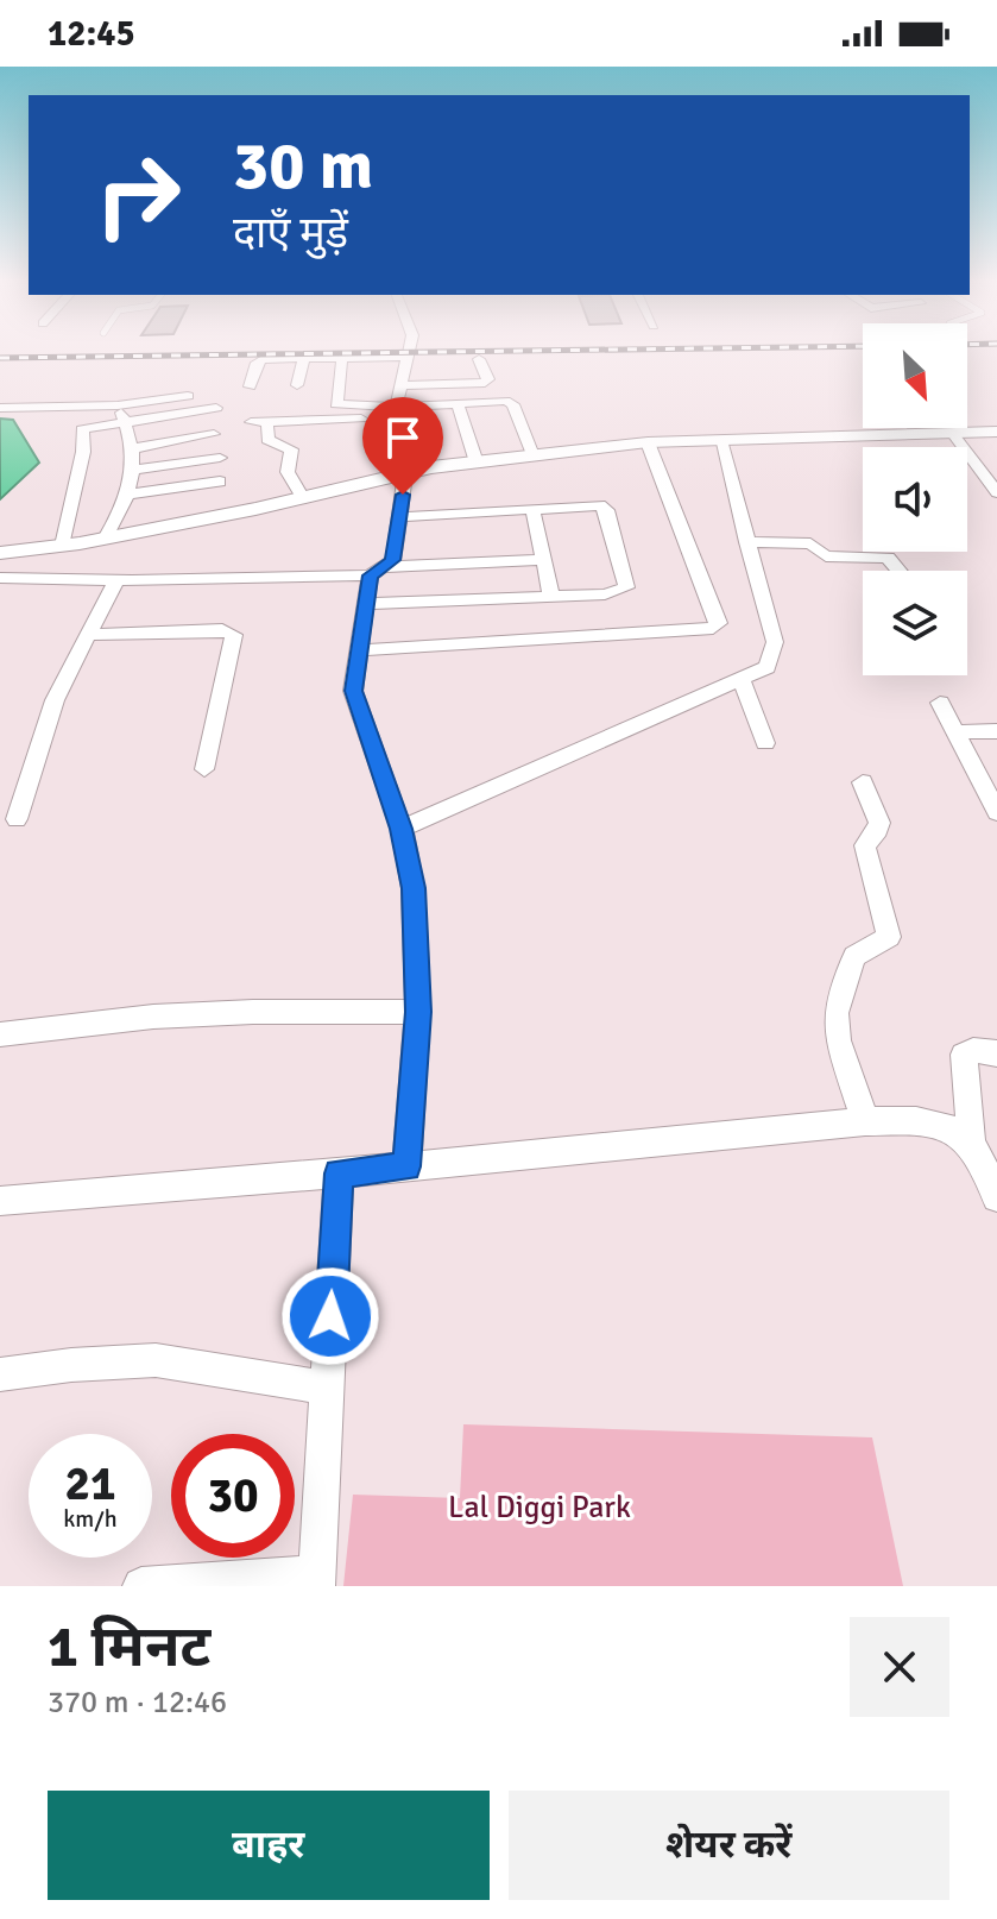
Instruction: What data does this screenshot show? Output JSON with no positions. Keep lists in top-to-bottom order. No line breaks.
{"parks":["Lal Diggi Park"],"north":"bottom right","page":{"status":"12:45","turn":["30 m","दाएँ मुड़ें"],"speed":"21 km/h","limit":"30","heading":["1 मिनट","370 m · 12:46"],"buttons":["बाहर","शेयर करें"]}}
